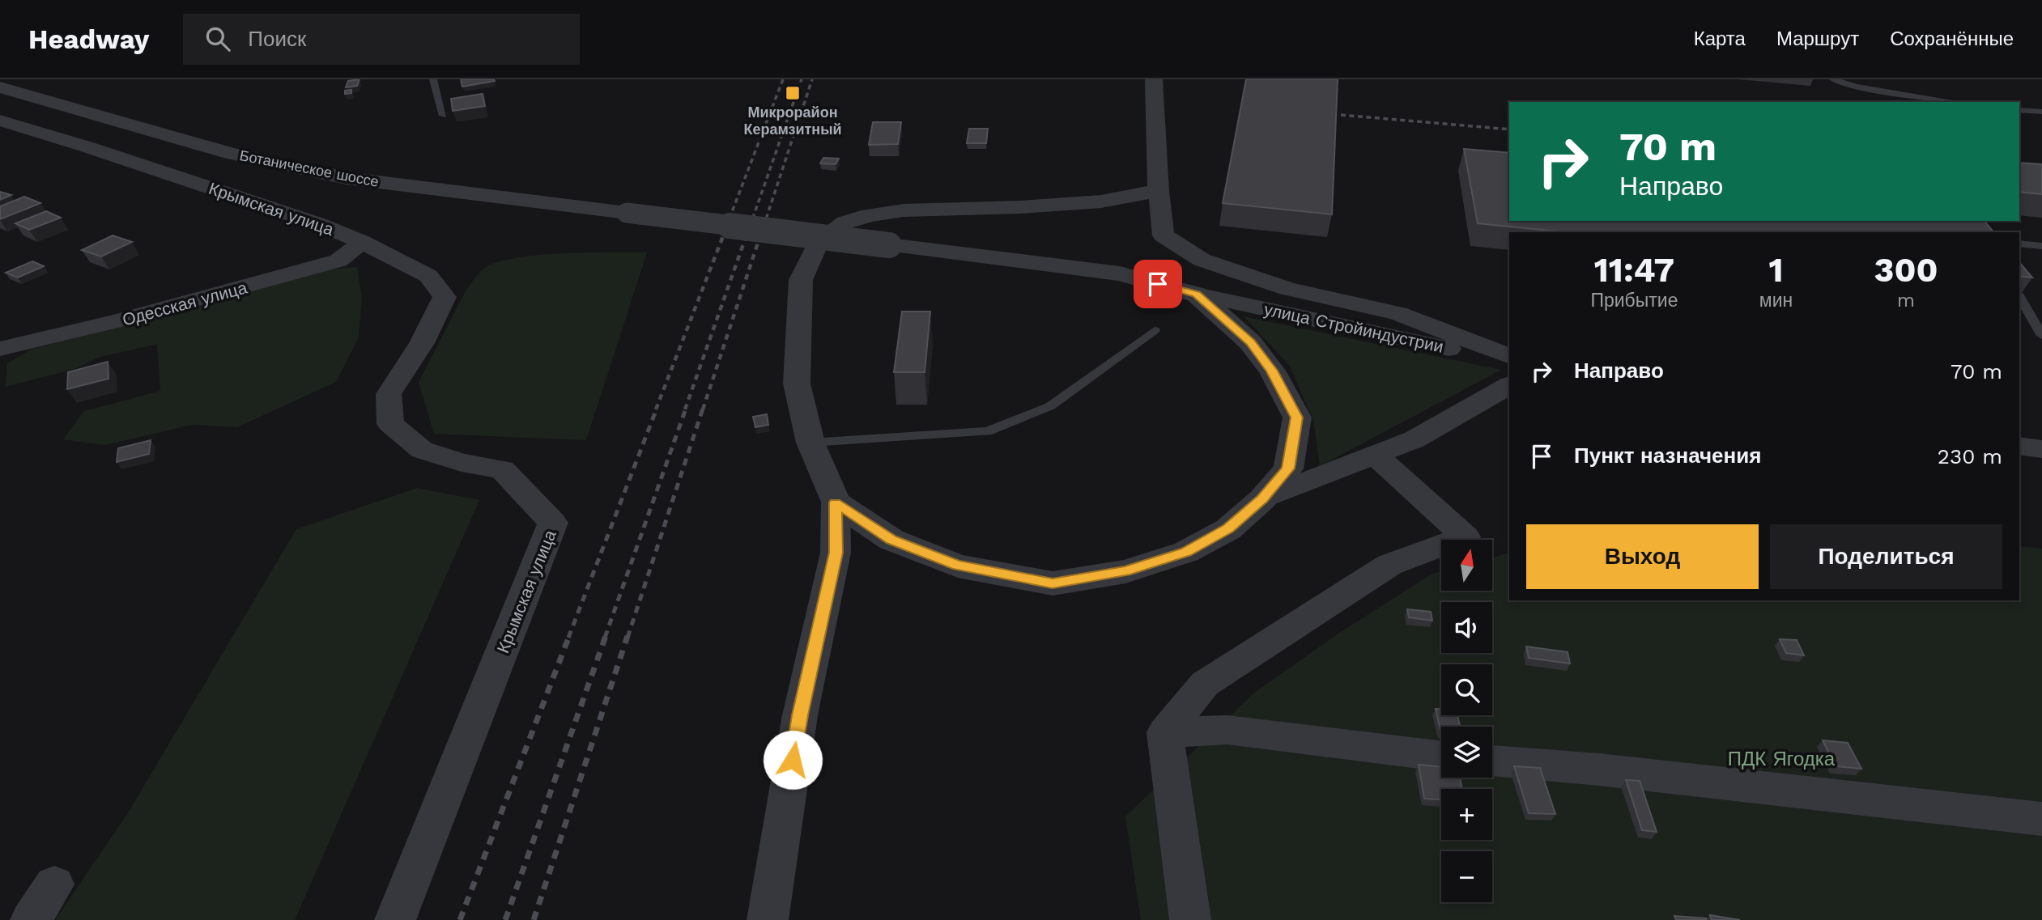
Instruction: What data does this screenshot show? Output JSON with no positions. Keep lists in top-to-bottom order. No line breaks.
{"streets":{"street":["Ботаническое шоссе","Крымская улица","Одесская улица","улица Стройиндустрии"]},"crossings":[["Ботаническое шоссе","улица Стройиндустрии"],["Крымская улица","Одесская улица"]],"parks":["ПДК Ягодка"],"places":{"transit":["Микрорайон Керамзитный"]},"north":"top","page":{"header":"Headway","search":"Поиск","nav":["Карта","Маршрут","Сохранённые"],"turn":["70 m","Направо"],"eta":["11:47","Прибытие","1","мин","300","m"],"list":[{"name":"Направо","value":"70 m"},{"name":"Пункт назначения","value":"230 m"}],"buttons":["Выход","Поделиться"],"map_buttons":["+","−"]}}
